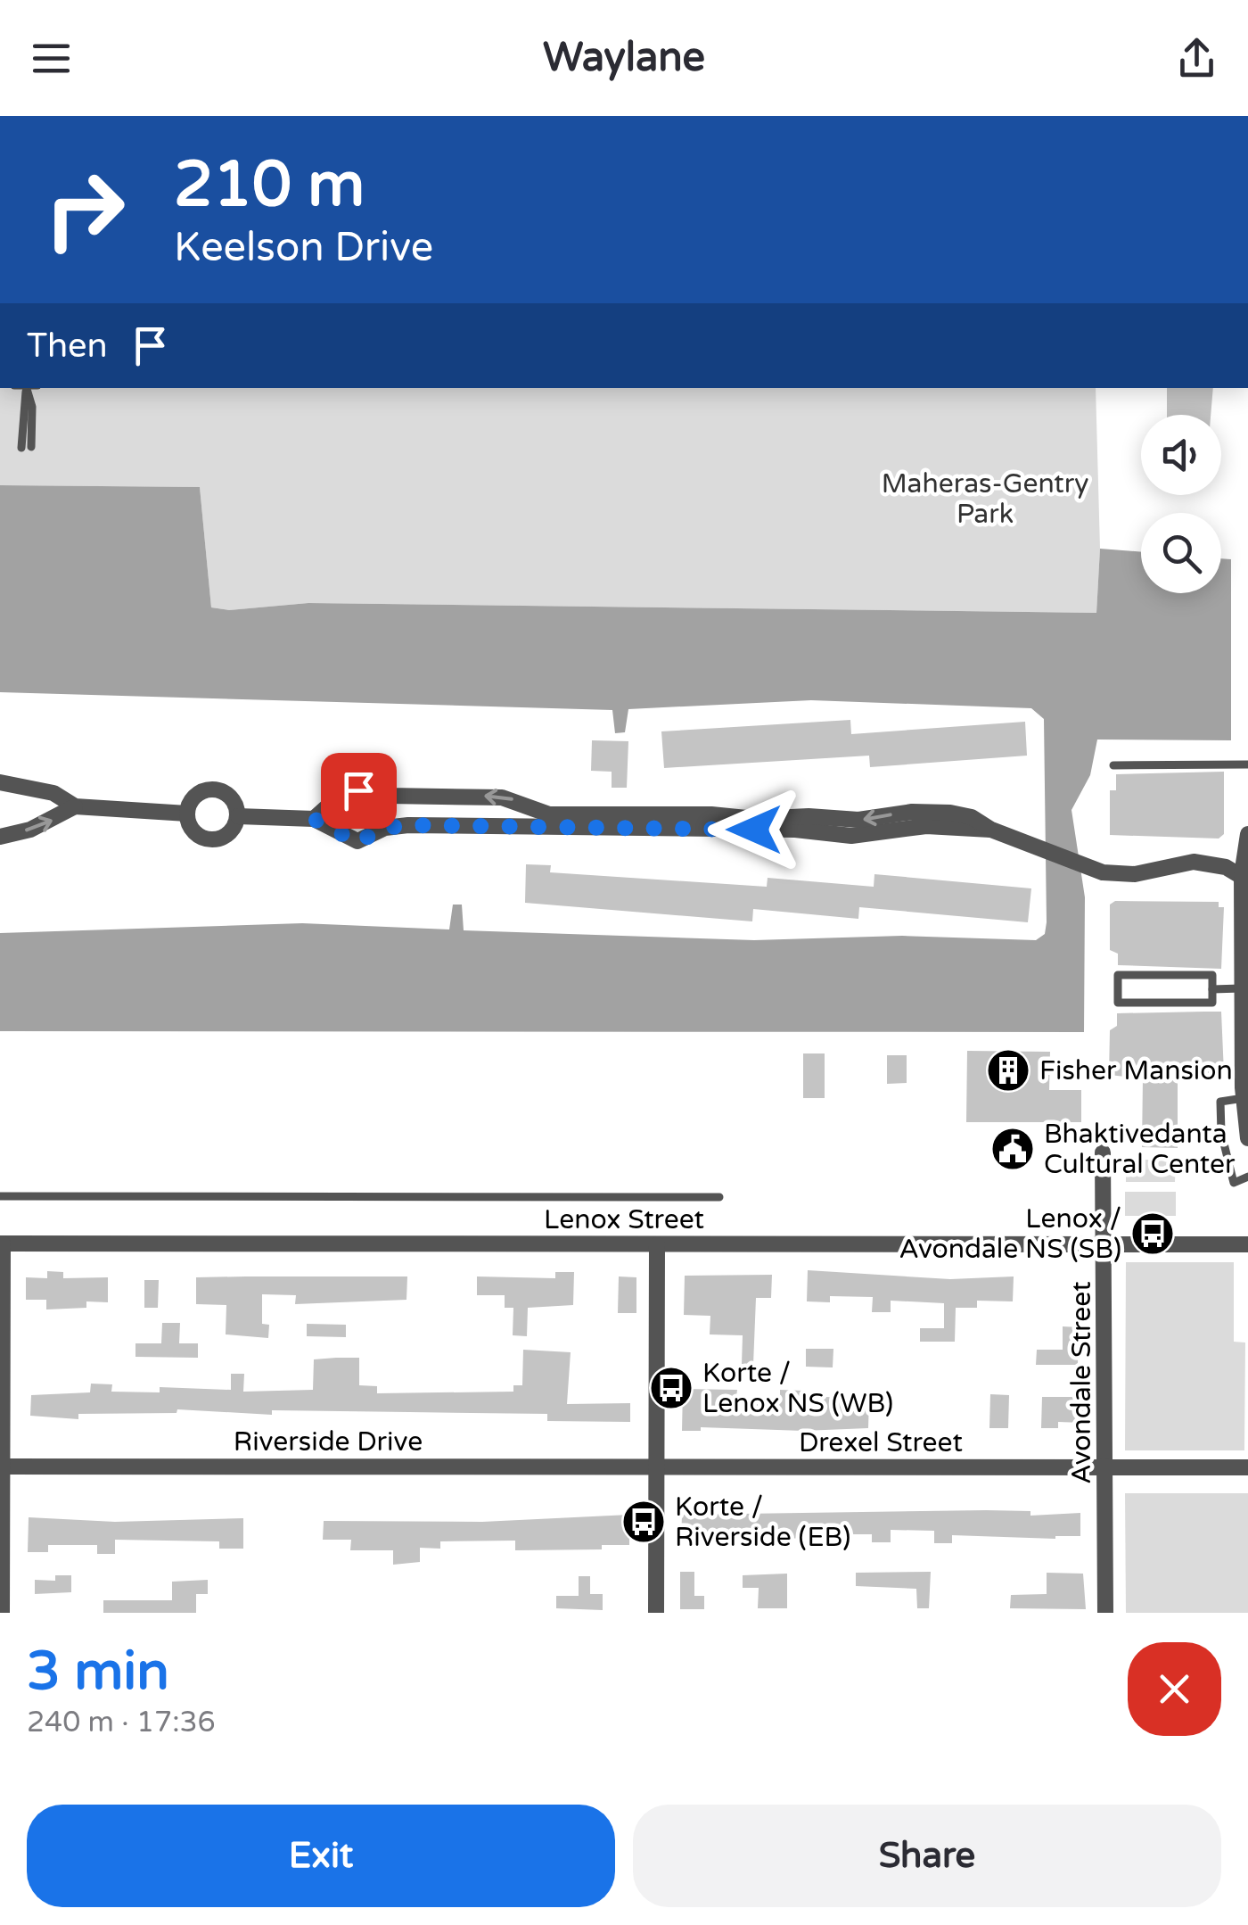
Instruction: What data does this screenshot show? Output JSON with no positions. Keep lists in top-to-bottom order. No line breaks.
{"streets":{"street":["Lenox Street","Avondale Street","Riverside Drive","Drexel Street"]},"crossings":[["Lenox Street","Avondale Street"],["Avondale Street","Drexel Street"],["Riverside Drive","Drexel Street"]],"parks":["Maheras-Gentry Park"],"places":{"building":["Fisher Mansion"],"public building":["Bhaktivedanta Cultural Center"],"bus stop":["Lenox / Avondale NS (SB)","Korte / Lenox NS (WB)","Korte / Riverside (EB)"]},"page":{"header":"Waylane","turn":["210 m","Keelson Drive"],"then":"Then","heading":["3 min","240 m · 17:36"],"buttons":["Exit","Share"]}}
